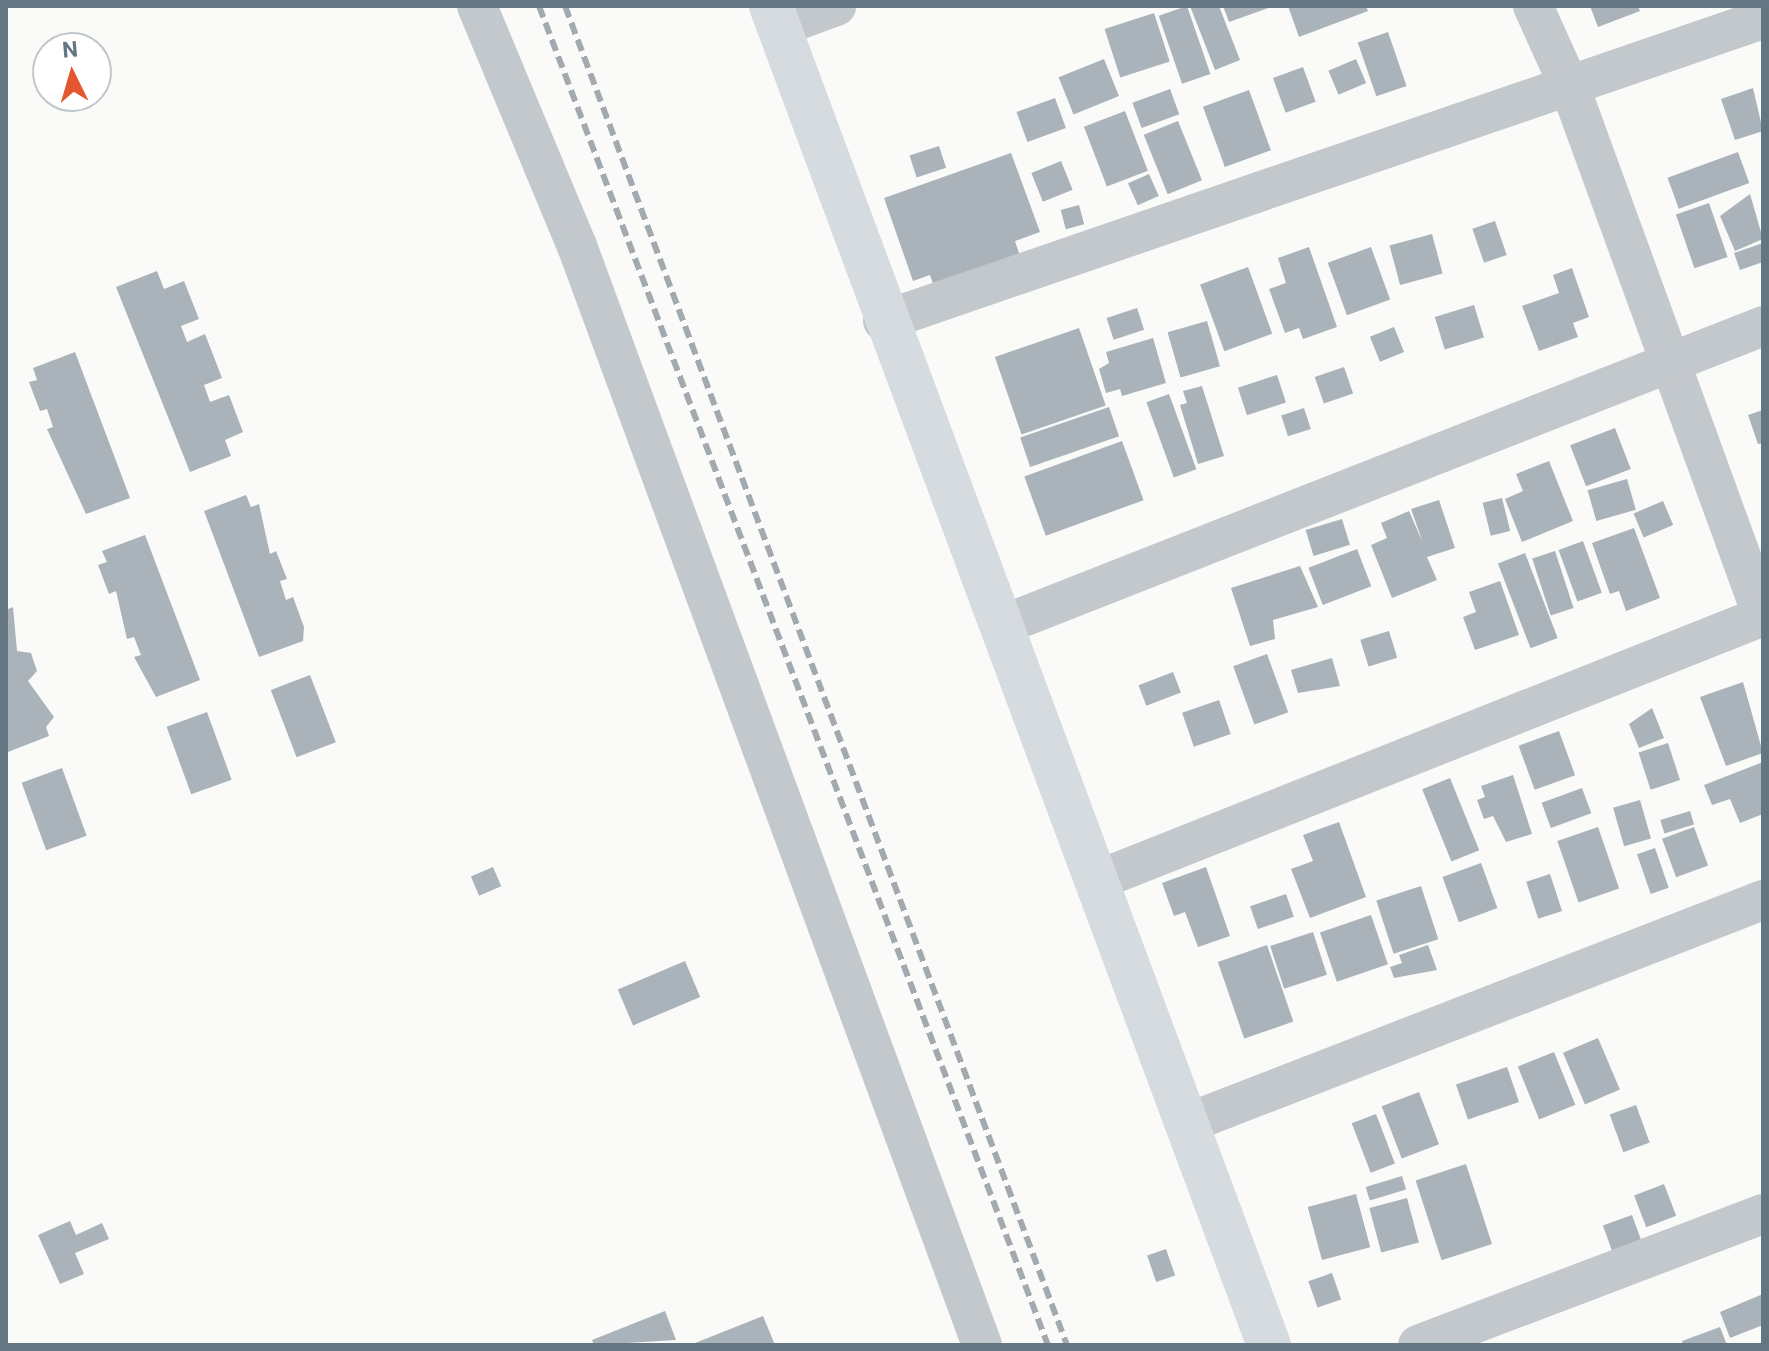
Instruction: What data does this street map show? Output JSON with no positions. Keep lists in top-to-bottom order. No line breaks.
{"north":"top"}
